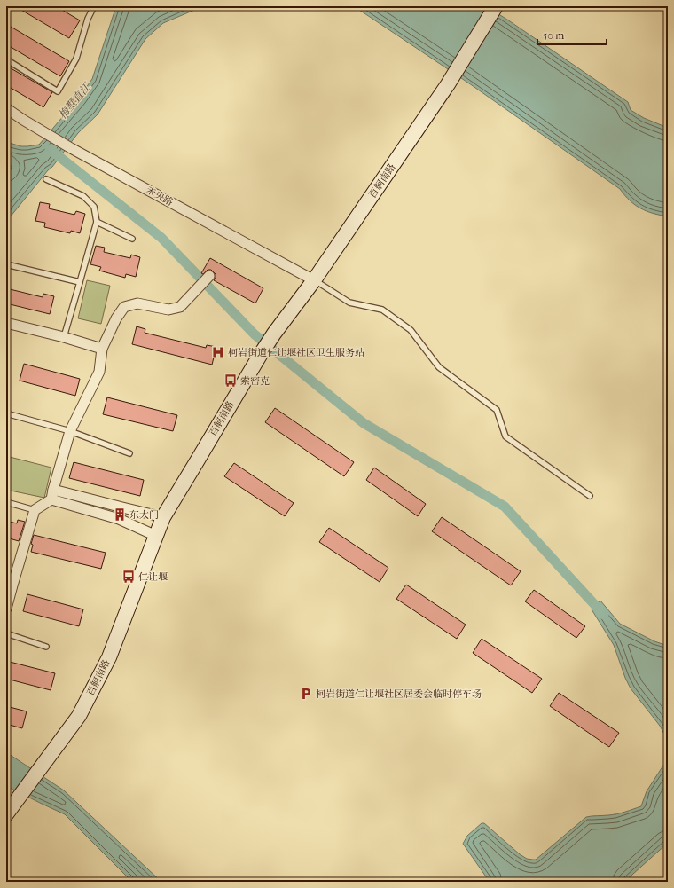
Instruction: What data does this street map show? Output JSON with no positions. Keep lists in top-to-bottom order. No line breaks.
{"streets":{"street":["百舸南路","未央路"]},"crossings":[["百舸南路","未央路"]],"water":["梅墅直江"],"places":{"hospital":["柯岩街道仁让堰社区卫生服务站"],"bus stop":["索密克","仁让堰"],"building":["东大门"],"parking":["柯岩街道仁让堰社区居委会临时停车场"]},"scale_bar":"50 m"}
